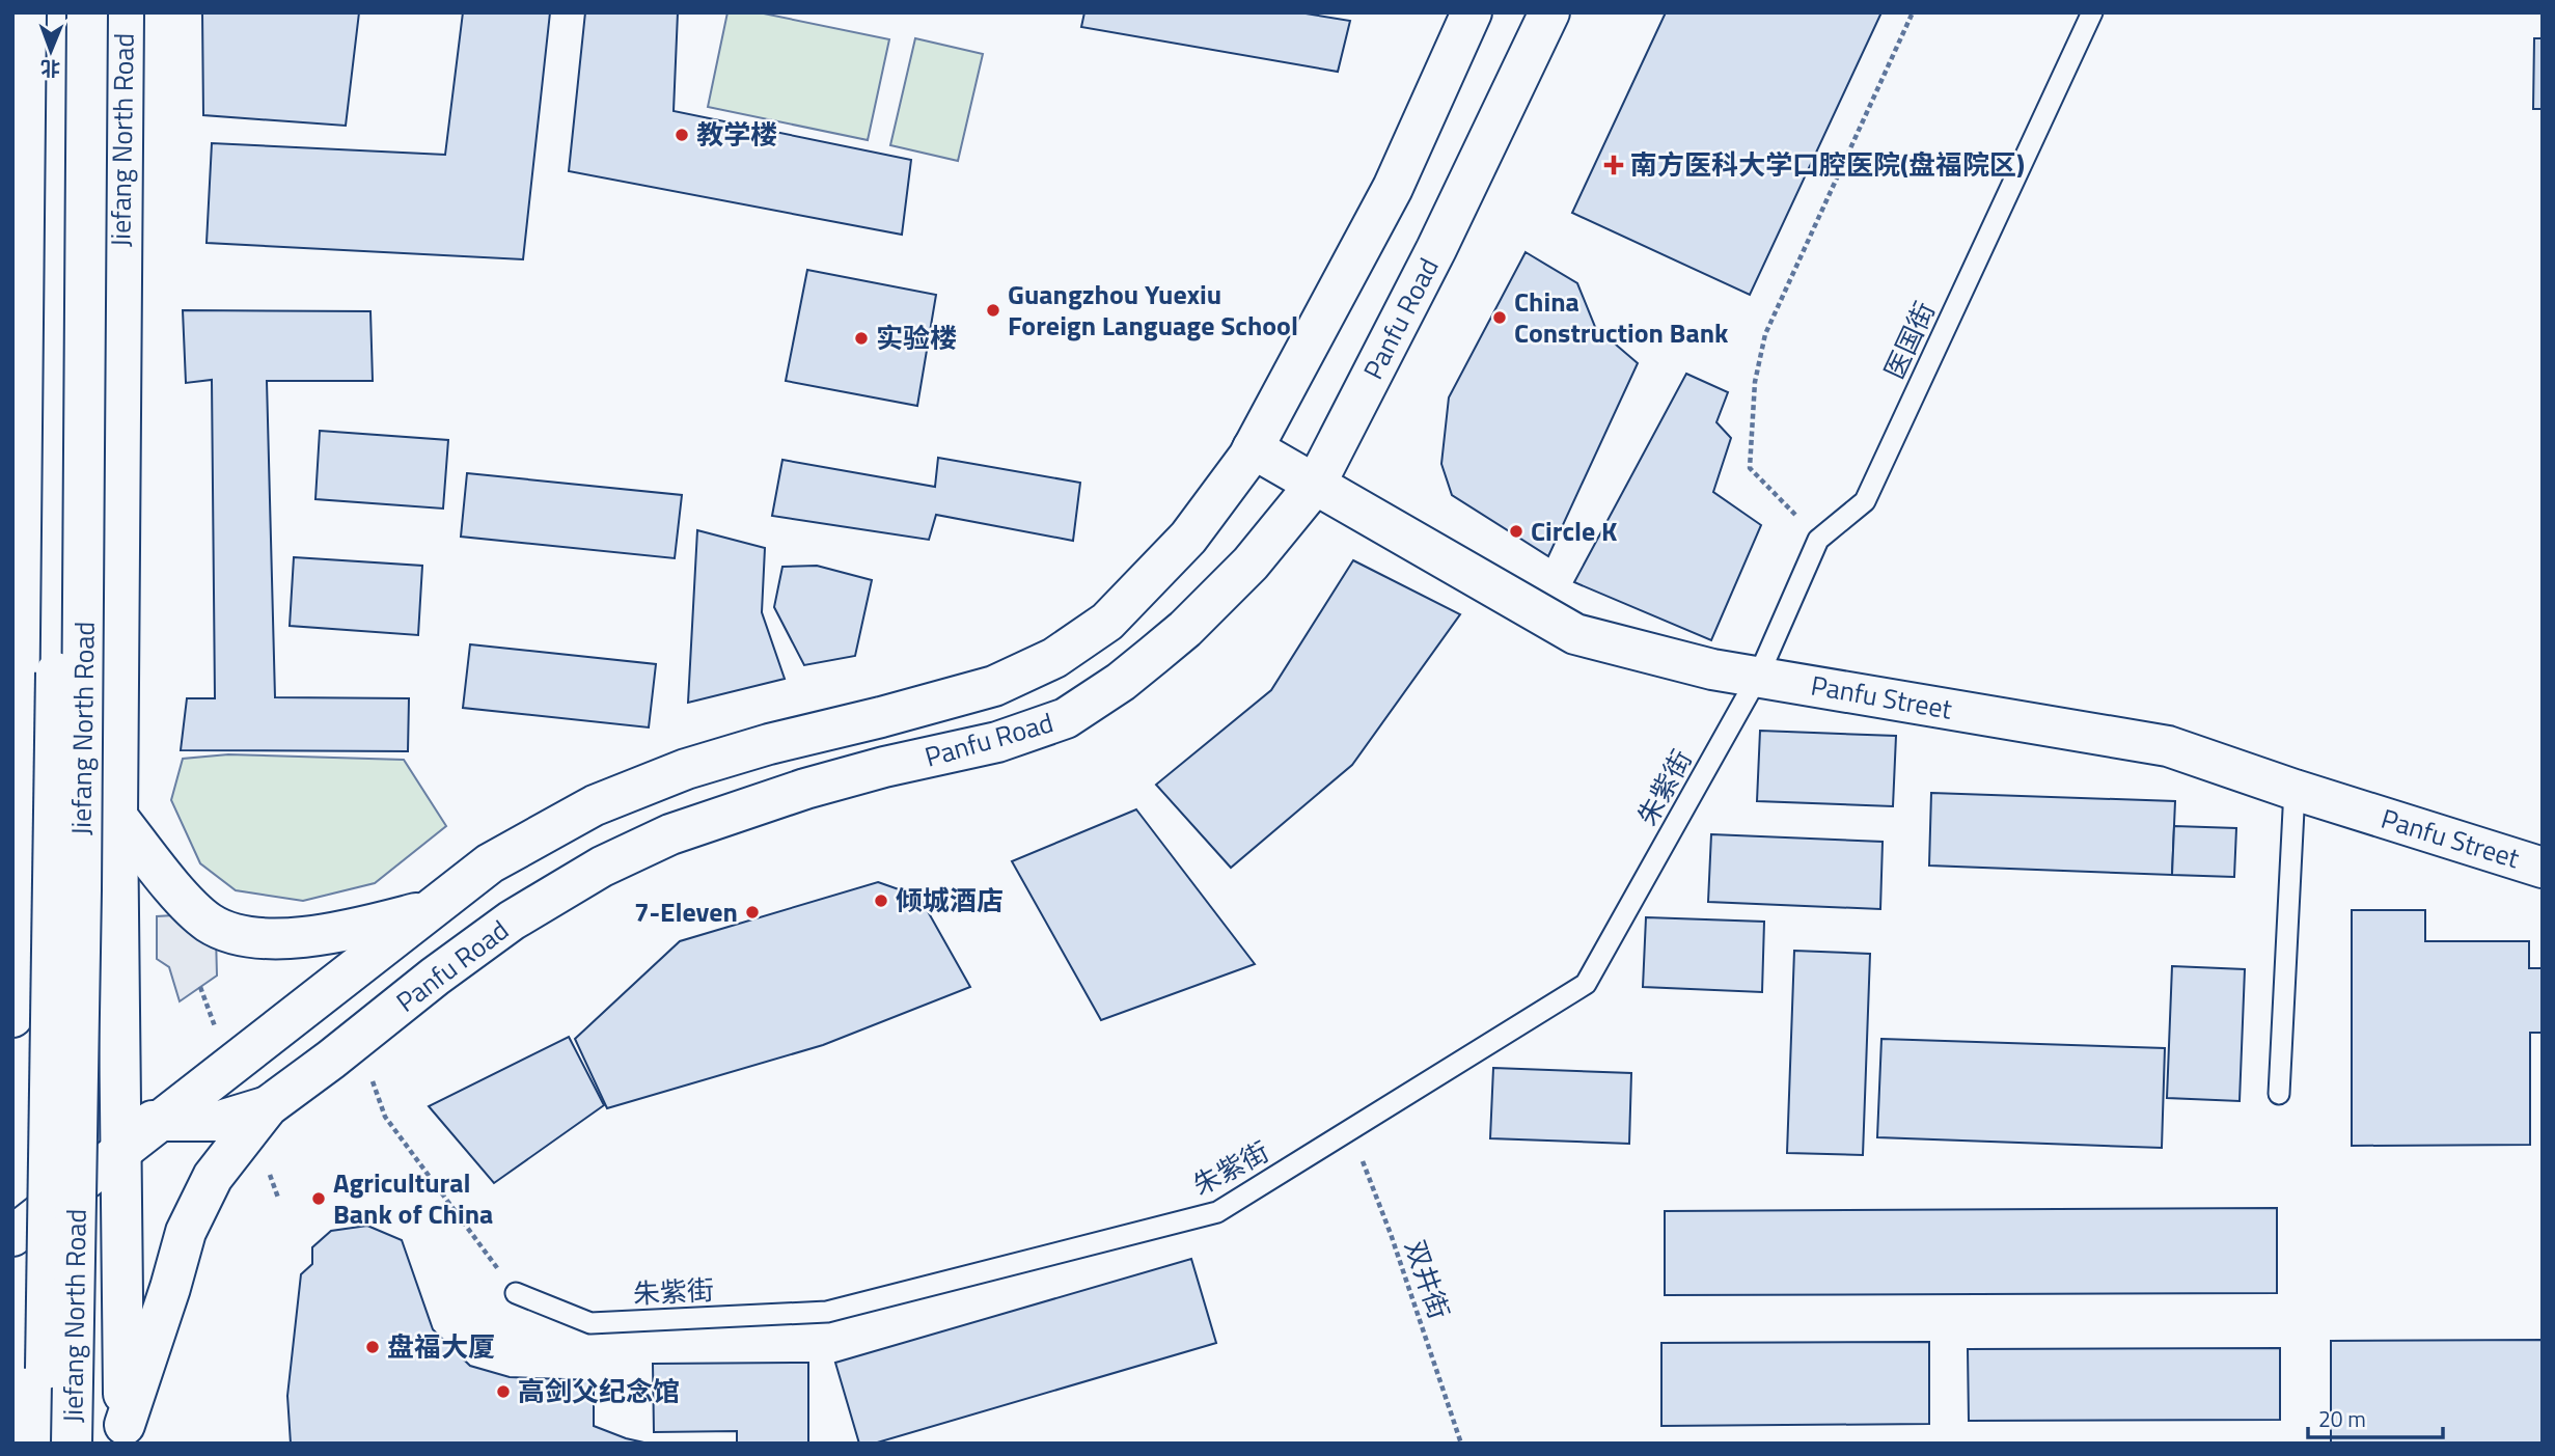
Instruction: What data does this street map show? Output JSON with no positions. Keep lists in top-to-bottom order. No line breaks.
{"streets":{"main road":["Jiefang North Road","Panfu Road","Panfu Street"],"lane":["医国街","朱紫街"],"path":["双井街"]},"crossings":[["Panfu Road","Panfu Street"],["医国街","Panfu Street"],["医国街","朱紫街"],["Panfu Street","朱紫街"],["朱紫街","双井街"]],"places":{"other":["教学楼","Guangzhou Yuexiu Foreign Language School","China Construction Bank","实验楼","Circle K","倾城酒店","7-Eleven","Agricultural Bank of China","盘福大厦","高剑父纪念馆"],"health":["南方医科大学口腔医院(盘福院区)"]},"scale_bar":"20 m","north":"bottom"}
